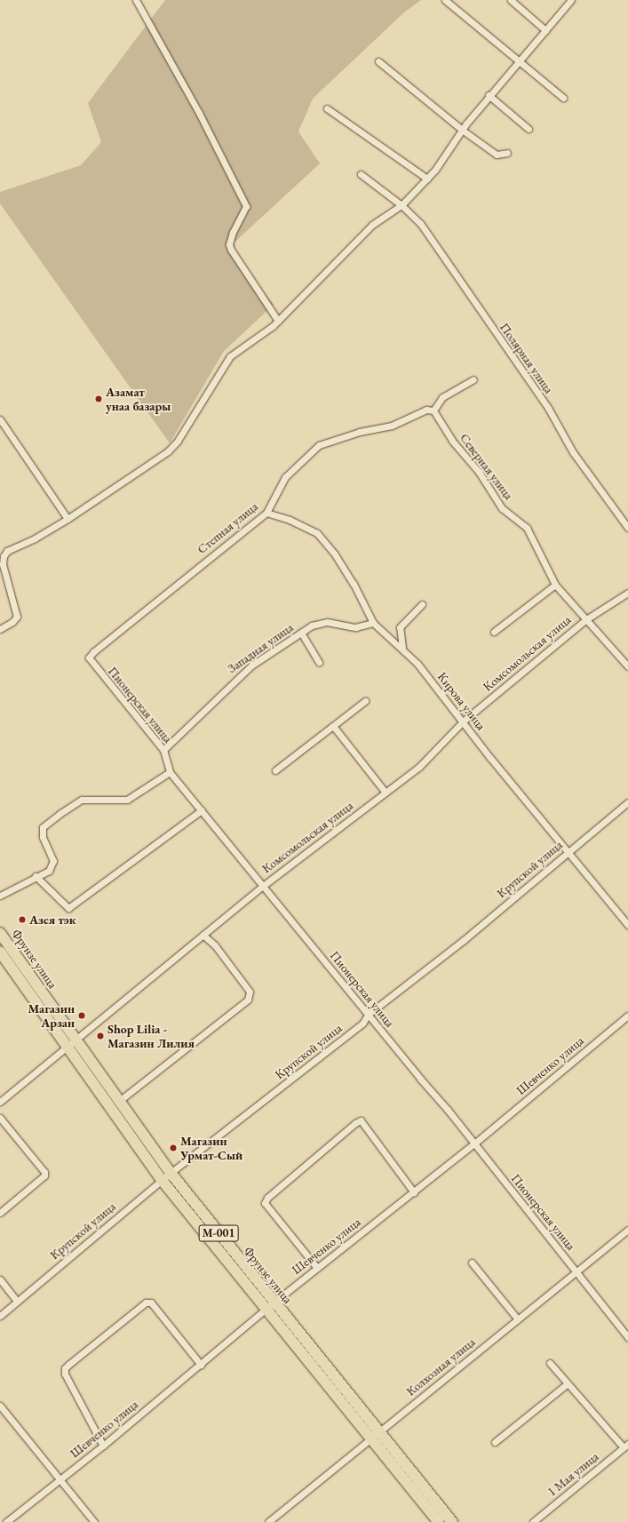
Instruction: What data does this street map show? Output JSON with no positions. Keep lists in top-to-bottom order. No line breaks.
{"streets":{"main road":["Фрунзе улица","M-001"],"street":["Полярная улица","Северная улица","Степная улица","Западная улица","Комсомольская улица","Кирова улица","Пионерская улица","Крупской улица","Шевченко улица","Колхозная улица","1 Мая улица"]},"crossings":[["Северная улица","Степная улица"],["Северная улица","Комсомольская улица"],["Степная улица","Кирова улица"],["Степная улица","Пионерская улица"],["Западная улица","Кирова улица"],["Западная улица","Пионерская улица"],["Комсомольская улица","Кирова улица"],["Комсомольская улица","Пионерская улица"],["Комсомольская улица","Фрунзе улица"],["Кирова улица","Крупской улица"],["Пионерская улица","Крупской улица"],["Пионерская улица","Шевченко улица"],["Пионерская улица","Колхозная улица"],["Крупской улица","Фрунзе улица"],["Фрунзе улица","Шевченко улица"],["Фрунзе улица","Колхозная улица"]],"places":["Азамат унаа базары","Азея тэк","Магазин Арзан","Shop Lilia - Магазин Лилия","Магазин Урмат-Сый"]}
